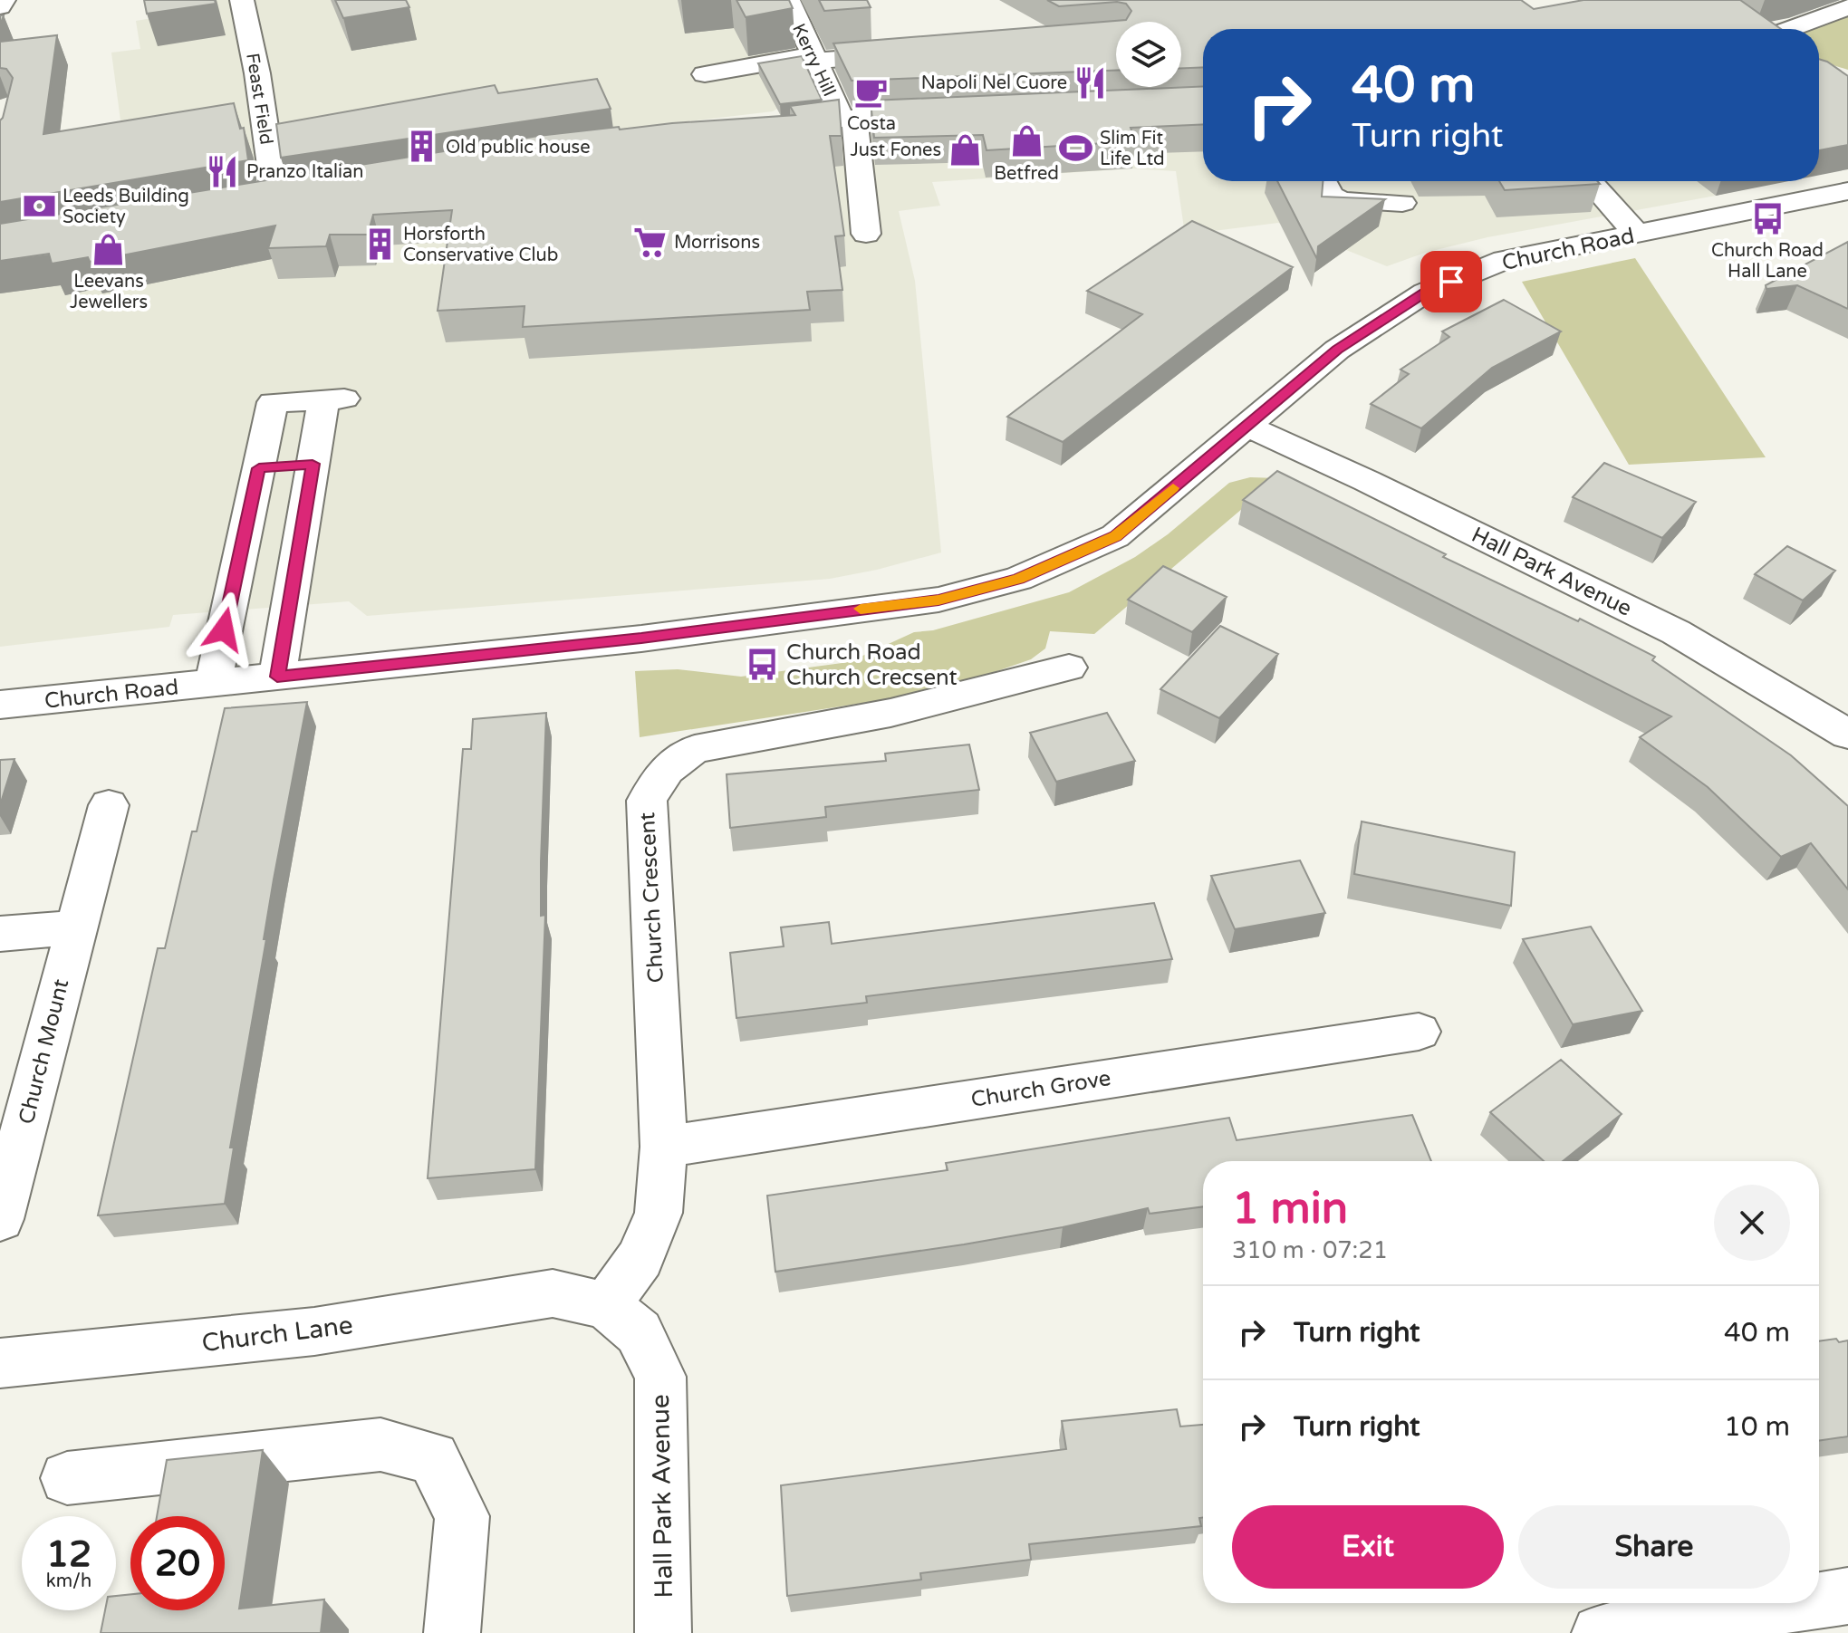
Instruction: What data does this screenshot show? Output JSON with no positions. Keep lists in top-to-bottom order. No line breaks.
{"streets":{"street":["Kerry Hill","Feast Field","Church Road","Hall Park Avenue","Church Crescent","Church Mount","Church Grove","Church Lane"]},"crossings":[["Church Road","Hall Park Avenue"],["Hall Park Avenue","Church Crescent"],["Hall Park Avenue","Church Lane"],["Church Crescent","Church Grove"]],"places":{"restaurant":["Napoli Nel Cuore","Pranzo Italian"],"cafe":["Costa"],"shop":["Betfred","Just Fones","Leevans Jewellers"],"building":["Old public house","Horsforth Conservative Club"],"sports":["Slim Fit Life Ltd"],"bank":["Leeds Building Society"],"bus stop":["Church Road Hall Lane","Church Road Church Crecsent"],"supermarket":["Morrisons"]},"page":{"turn":["40 m","Turn right"],"heading":["1 min","310 m · 07:21"],"list":[{"name":"Turn right","value":"40 m"},{"name":"Turn right","value":"10 m"}],"buttons":["Exit","Share"],"speed":"12 km/h","limit":"20"}}
